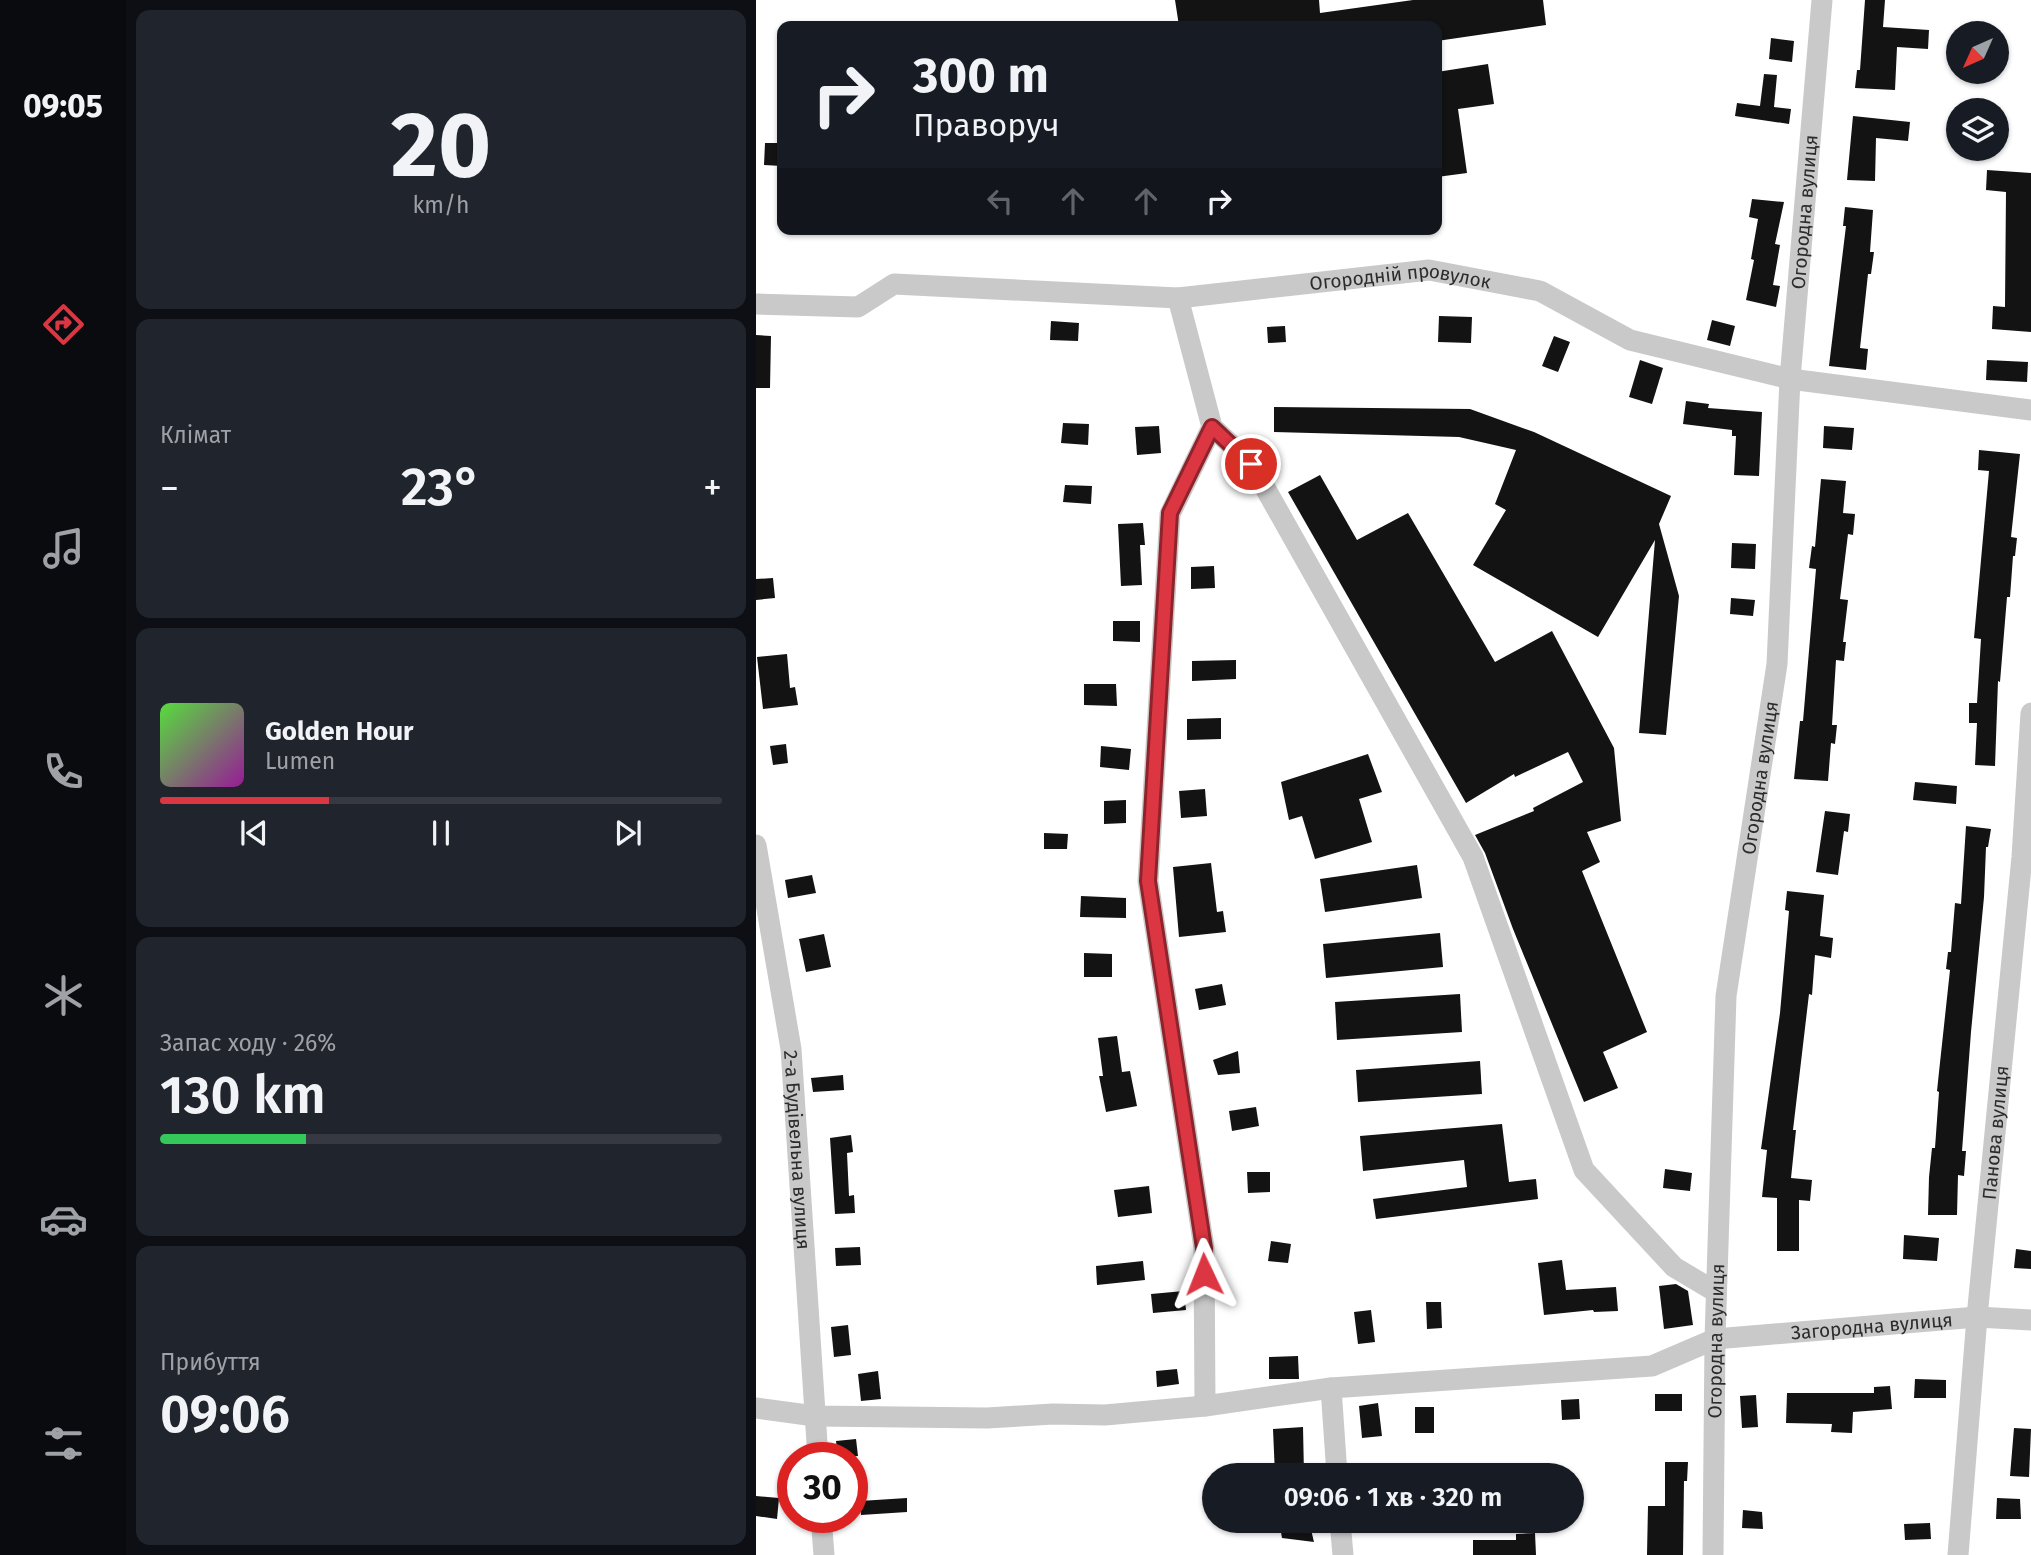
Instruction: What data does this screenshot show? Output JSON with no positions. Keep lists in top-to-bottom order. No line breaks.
{"streets":{"street":["Огородна вулиця","Огородній провулок","Панова вулиця","2-а Будівельна вулиця","Загородна вулиця"]},"crossings":[["Огородна вулиця","Огородній провулок"],["Огородна вулиця","Загородна вулиця"],["Панова вулиця","Загородна вулиця"],["2-а Будівельна вулиця","Загородна вулиця"]],"north":"bottom left","page":{"tabs":"09:05","tile":[["20","km/h"],"Клімат",["Запас ходу · 26%","130 km"],["Прибуття","09:06"]],"turn":["300 m","Праворуч"],"heat":["−","23°","+"],"song":["Golden Hour","Lumen"],"limit":"30","trip":"09:06 · 1 хв · 320 m"}}
